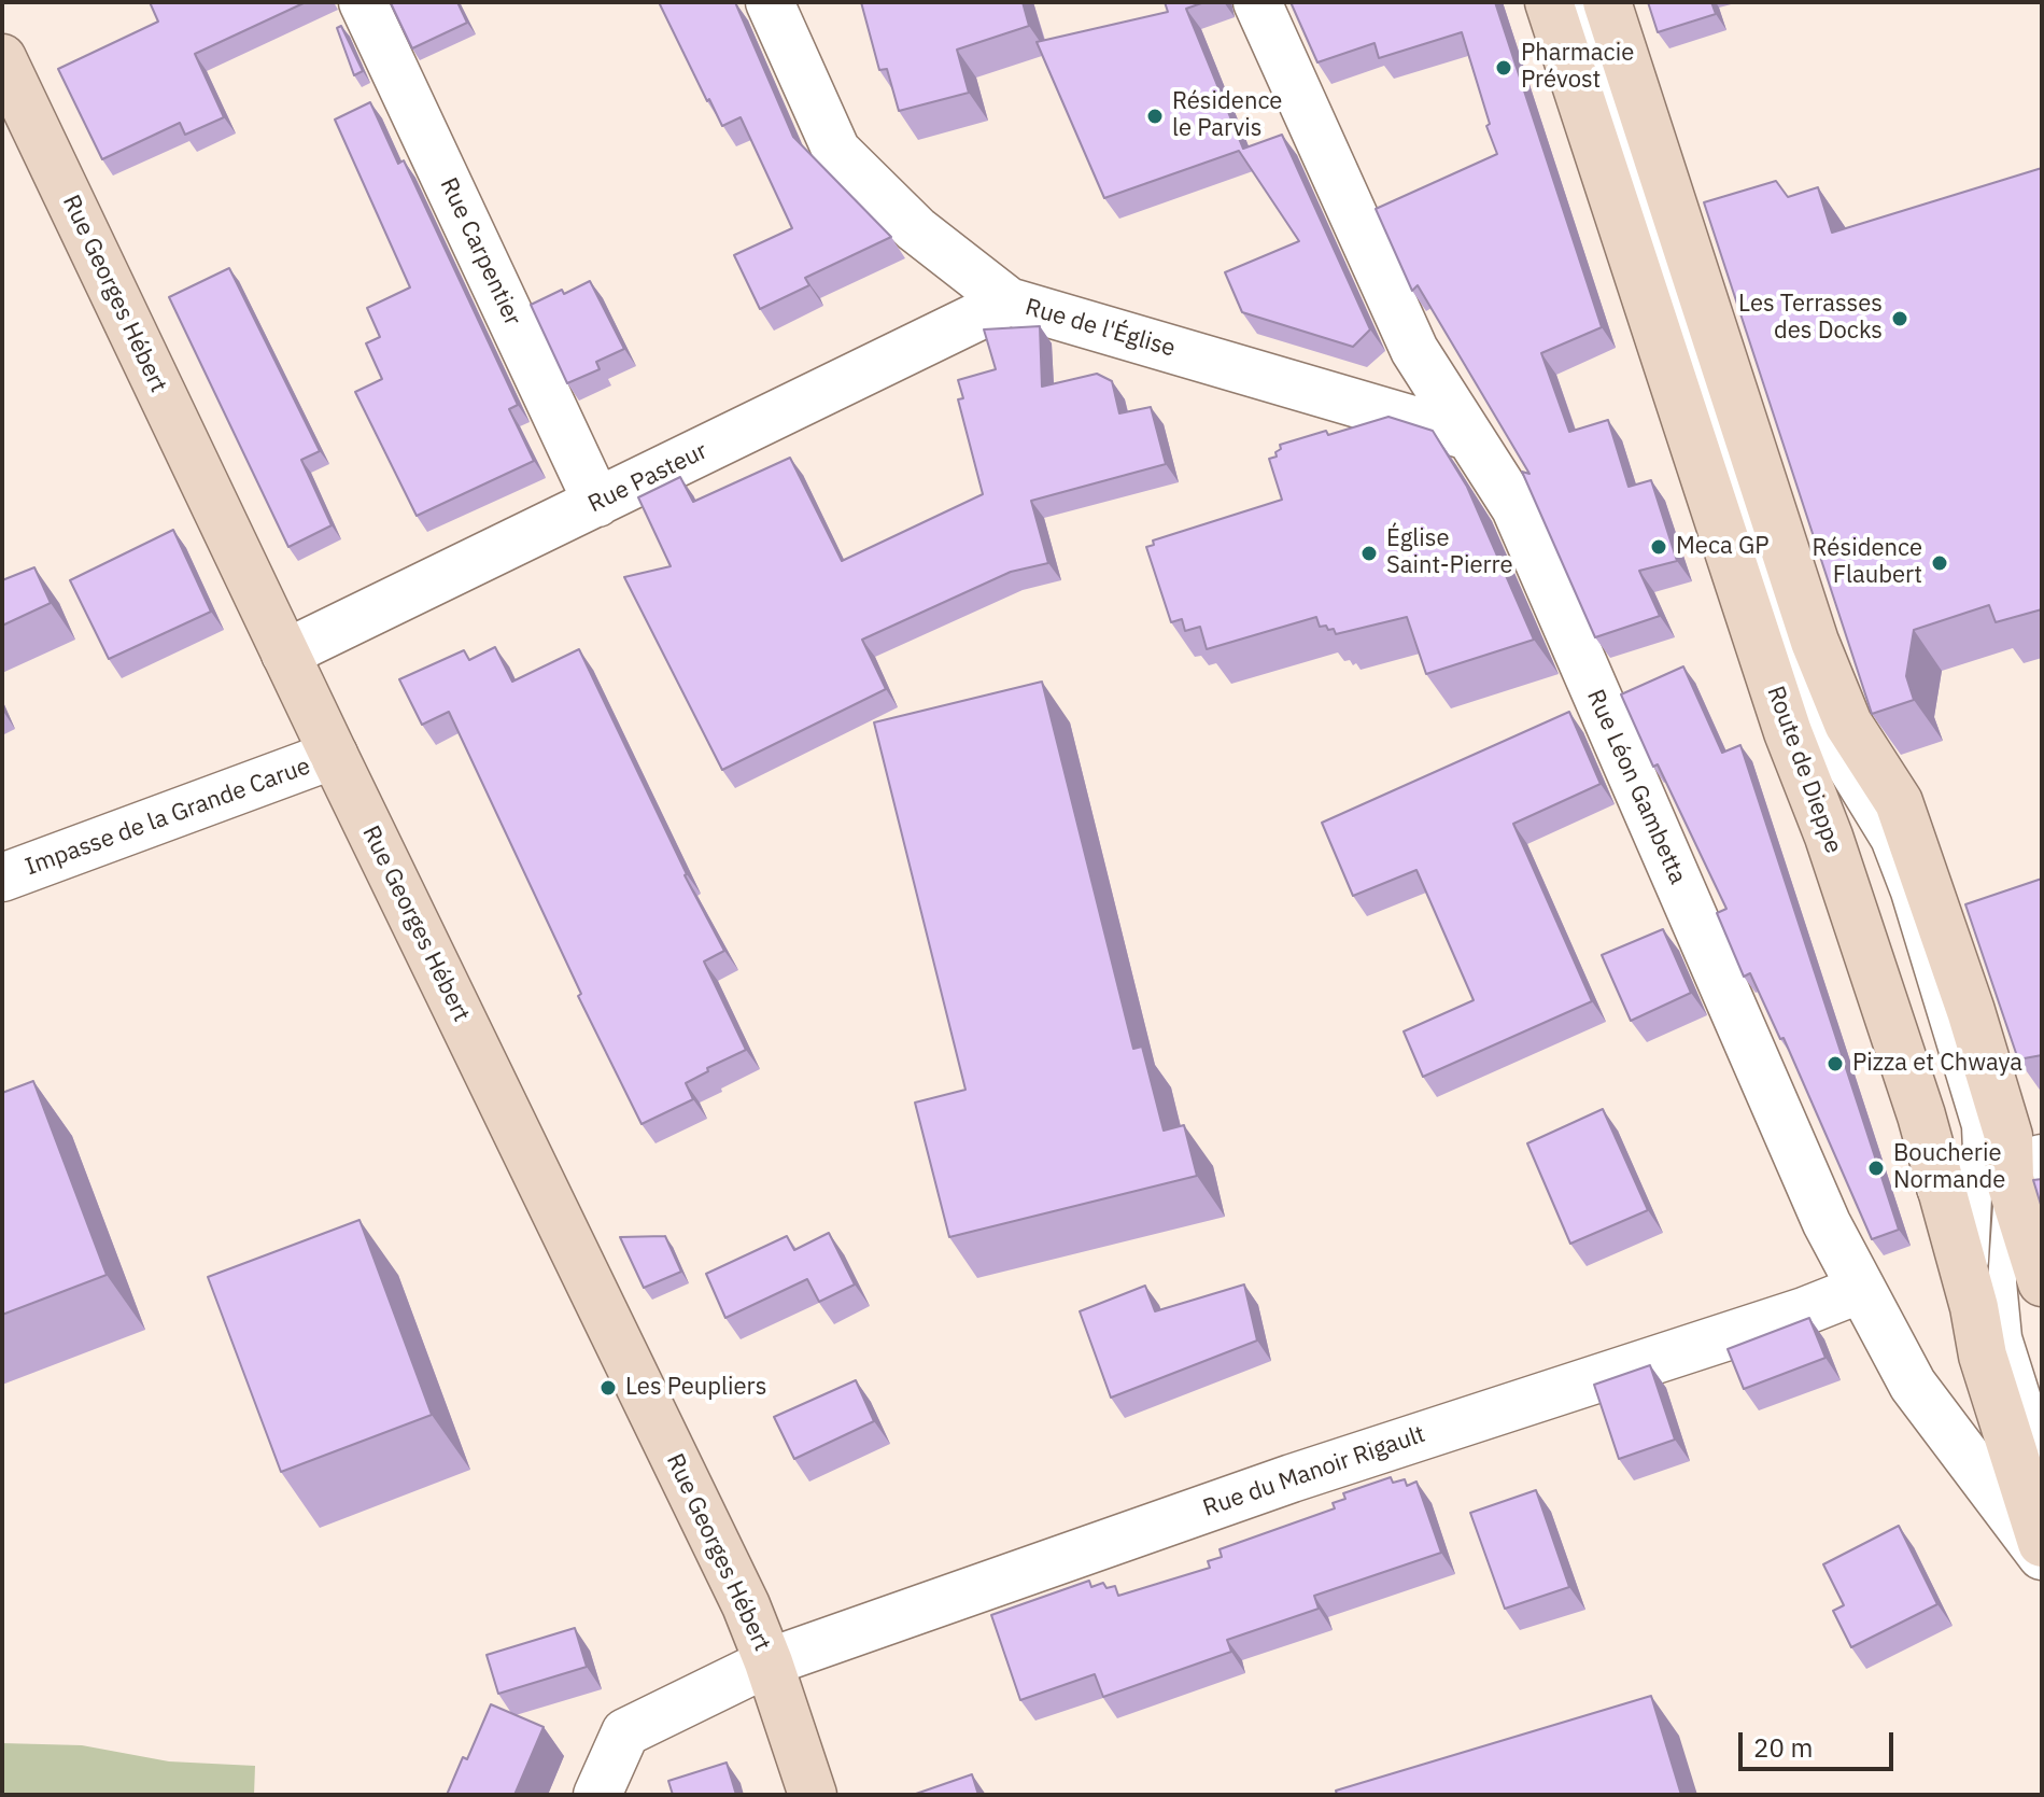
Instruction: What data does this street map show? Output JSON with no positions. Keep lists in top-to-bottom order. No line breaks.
{"streets":{"main road":["Rue Georges Hébert","Route de Dieppe"],"street":["Rue Carpentier","Rue de l'Église","Rue Pasteur","Rue Léon Gambetta","Impasse de la Grande Carue","Rue du Manoir Rigault"]},"crossings":[["Rue Carpentier","Rue Pasteur"],["Rue Georges Hébert","Rue Pasteur"],["Rue Georges Hébert","Impasse de la Grande Carue"],["Rue Georges Hébert","Rue du Manoir Rigault"],["Rue de l'Église","Rue Pasteur"],["Rue de l'Église","Rue Léon Gambetta"],["Rue Léon Gambetta","Rue du Manoir Rigault"]],"places":["Pharmacie Prévost","Résidence le Parvis","Les Terrasses des Docks","Meca GP","Église Saint-Pierre","Résidence Flaubert","Pizza et Chwaya","Boucherie Normande","Les Peupliers"],"scale_bar":"20 m"}
